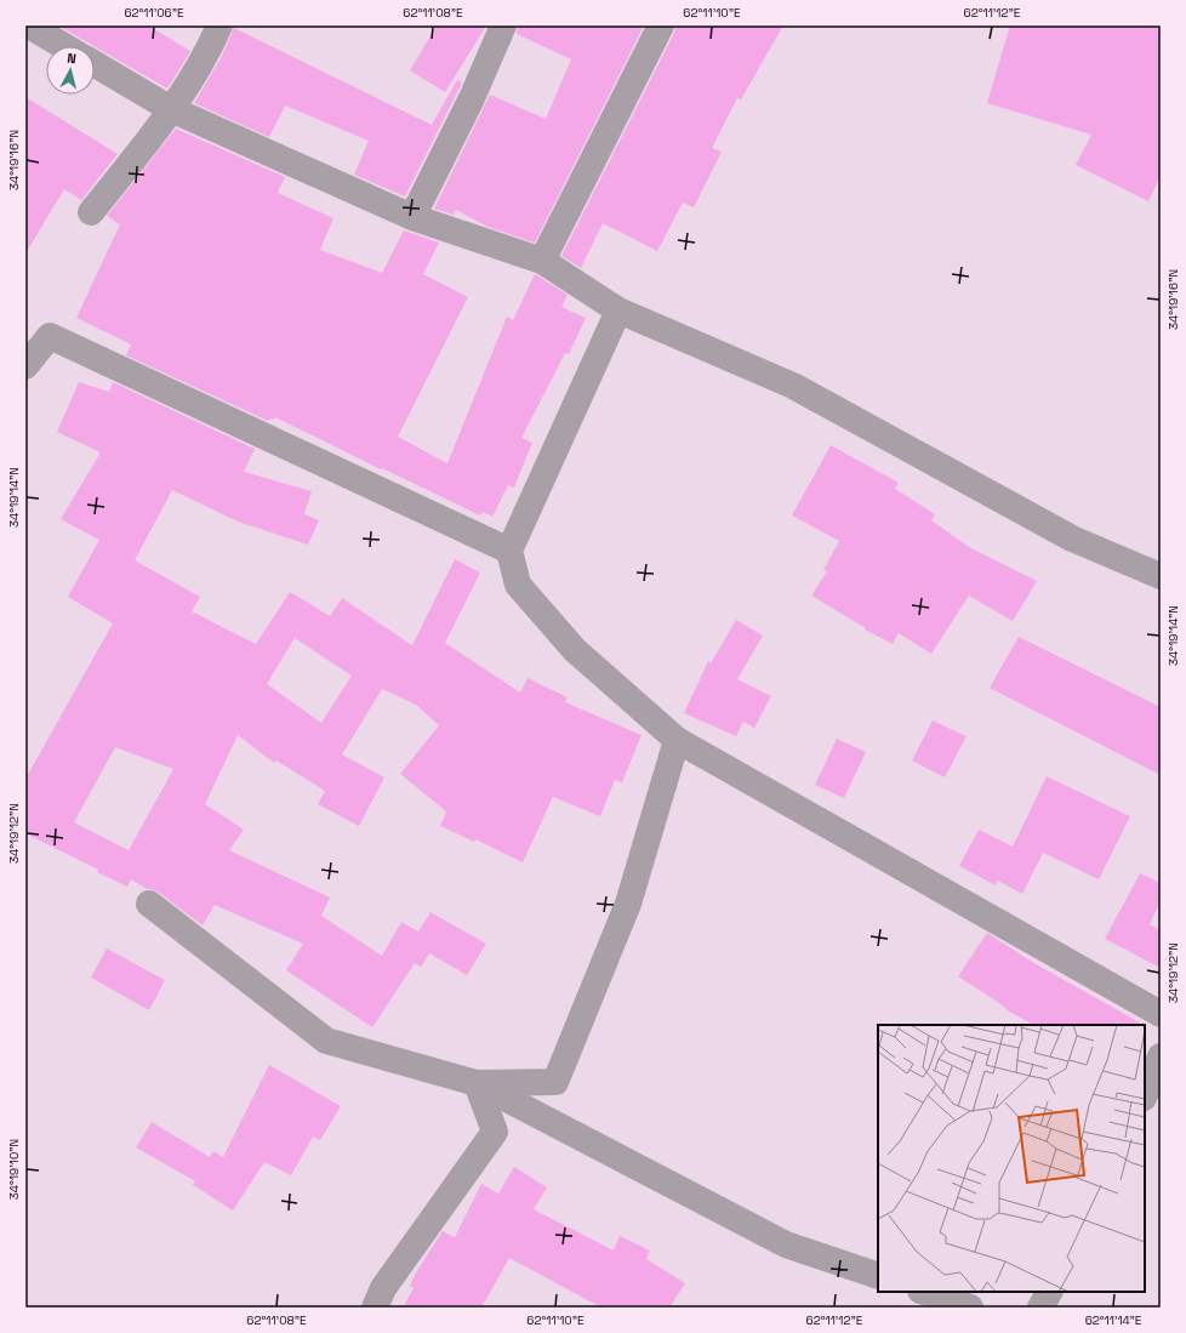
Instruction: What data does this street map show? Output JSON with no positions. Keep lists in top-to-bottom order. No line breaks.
{"north":"top","coordinates":["62°11'06\"E","62°11'08\"E","62°11'10\"E","62°11'12\"E","34°19'16\"N","34°19'14\"N","34°19'12\"N","34°19'10\"N","62°11'14\"E"]}
